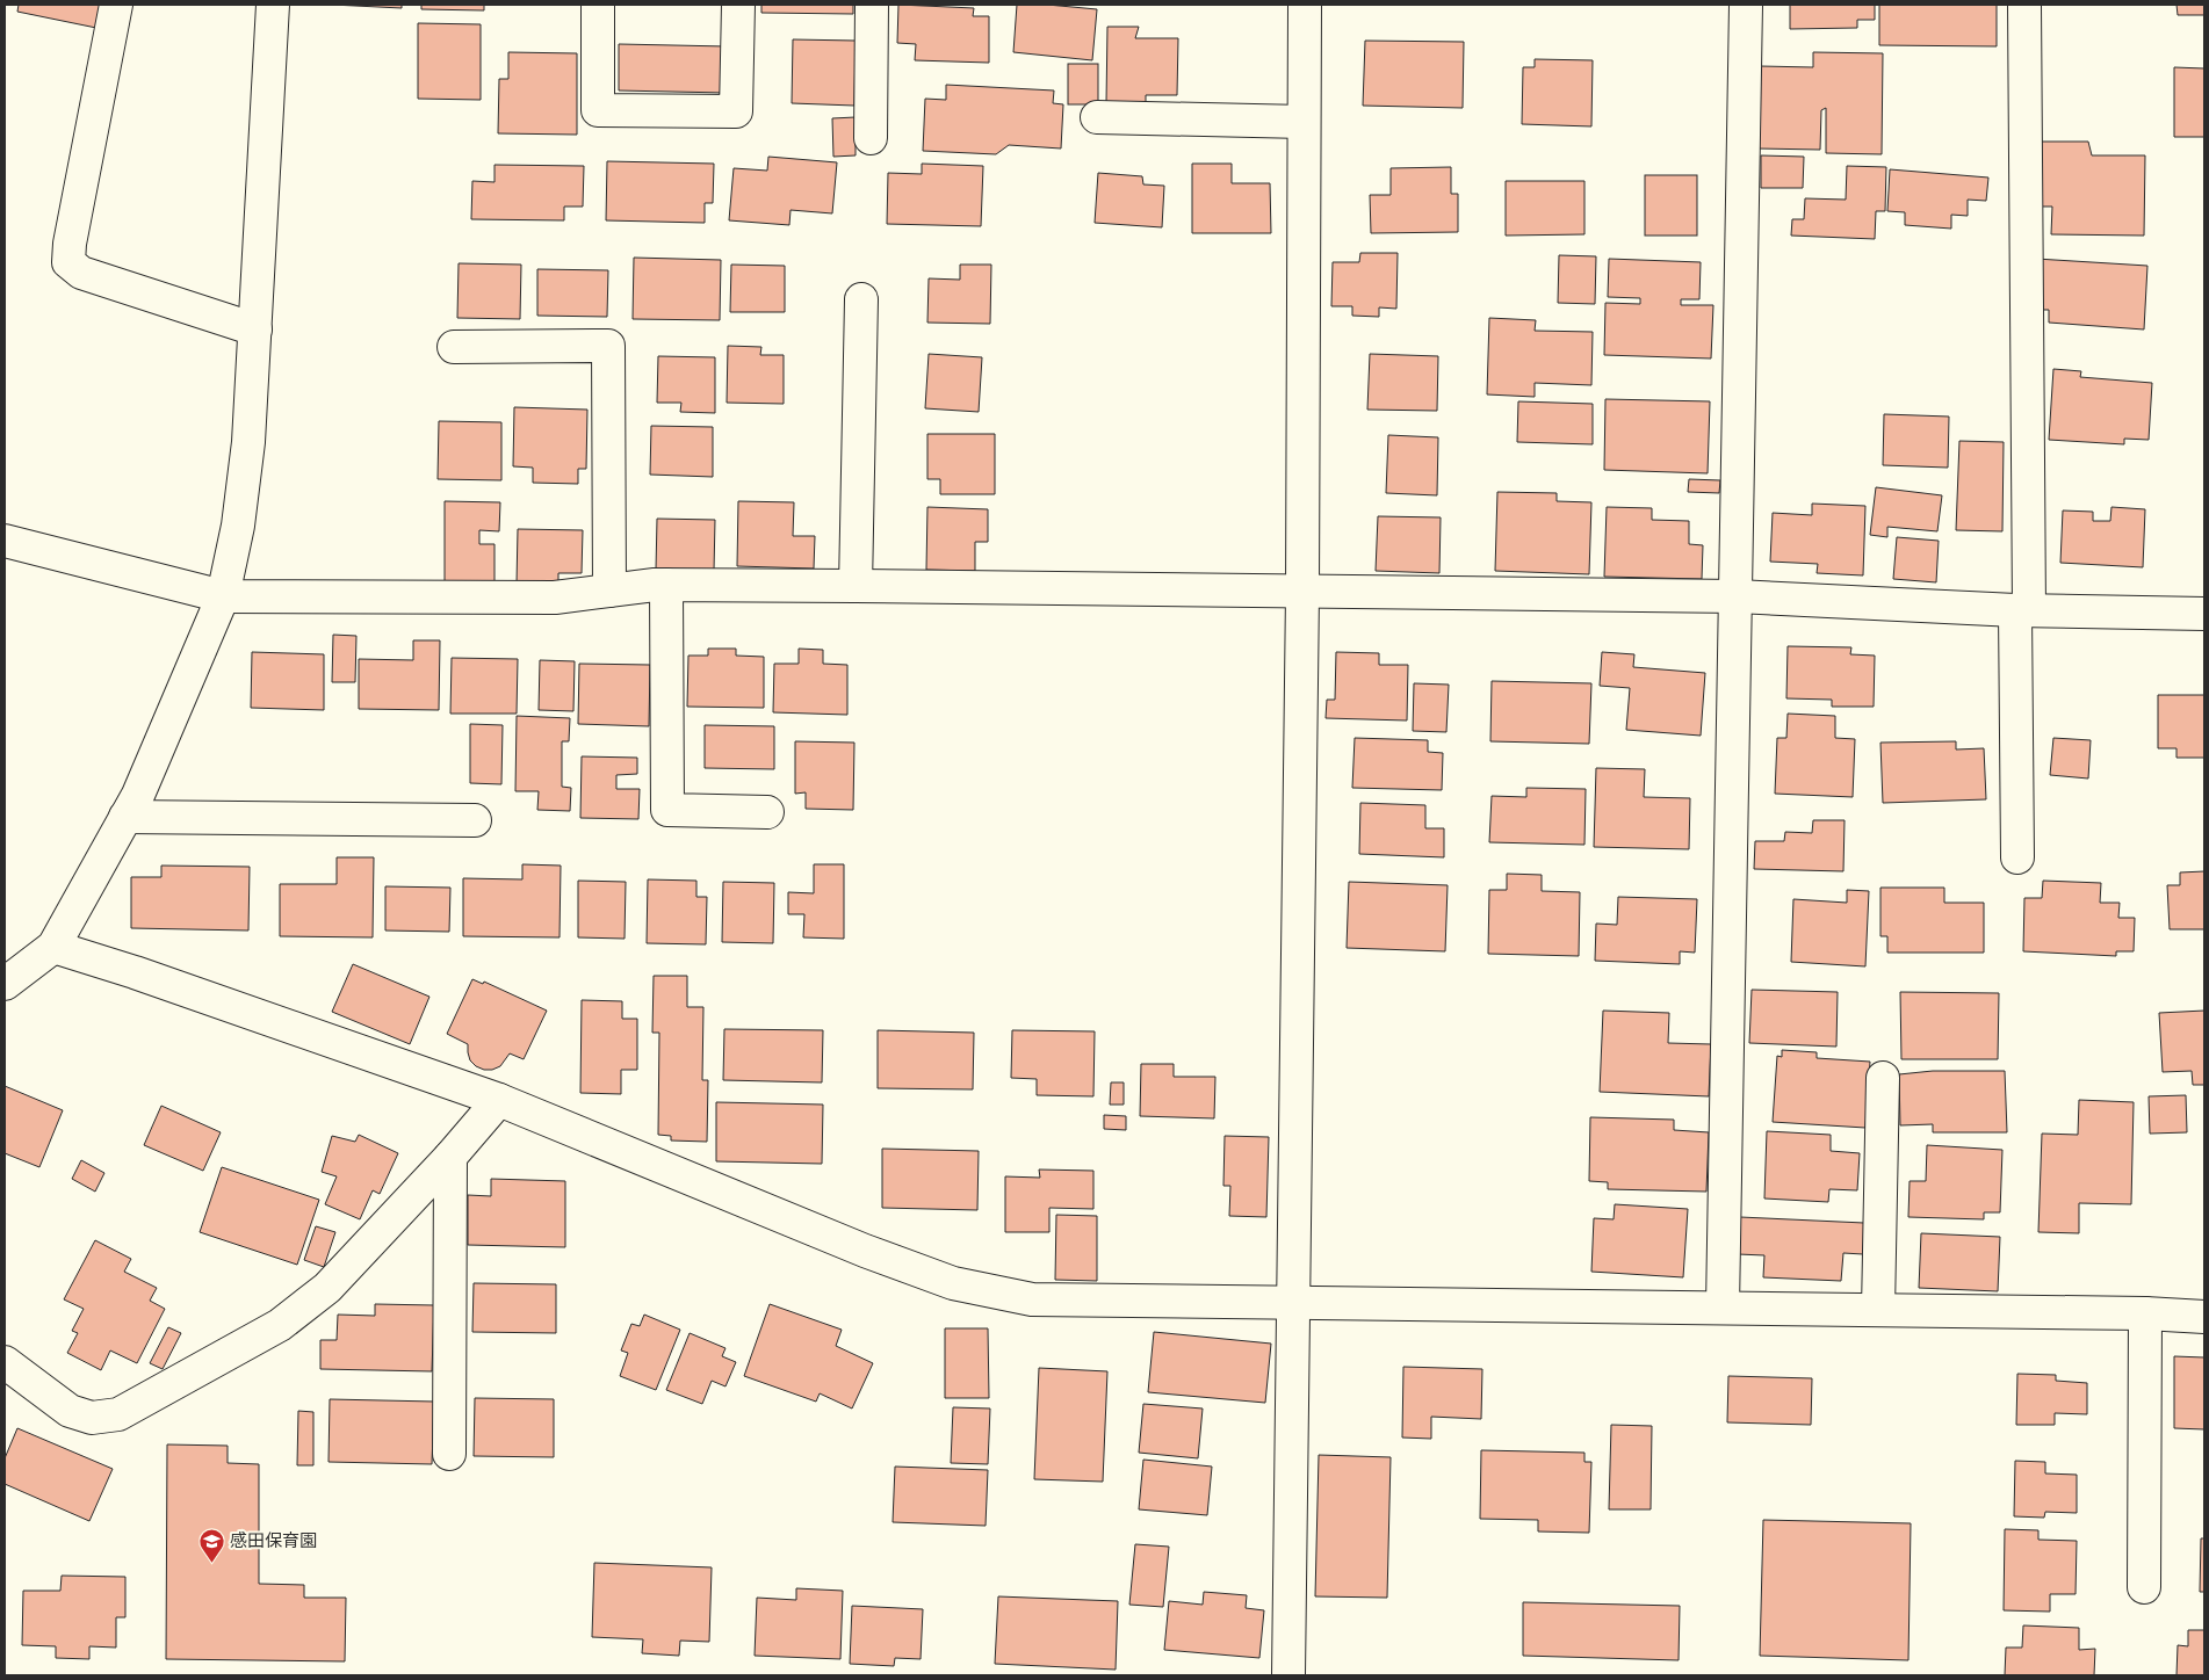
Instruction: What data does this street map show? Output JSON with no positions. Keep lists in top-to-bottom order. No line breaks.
{"places":{"school or university":["感田保育園"]}}
